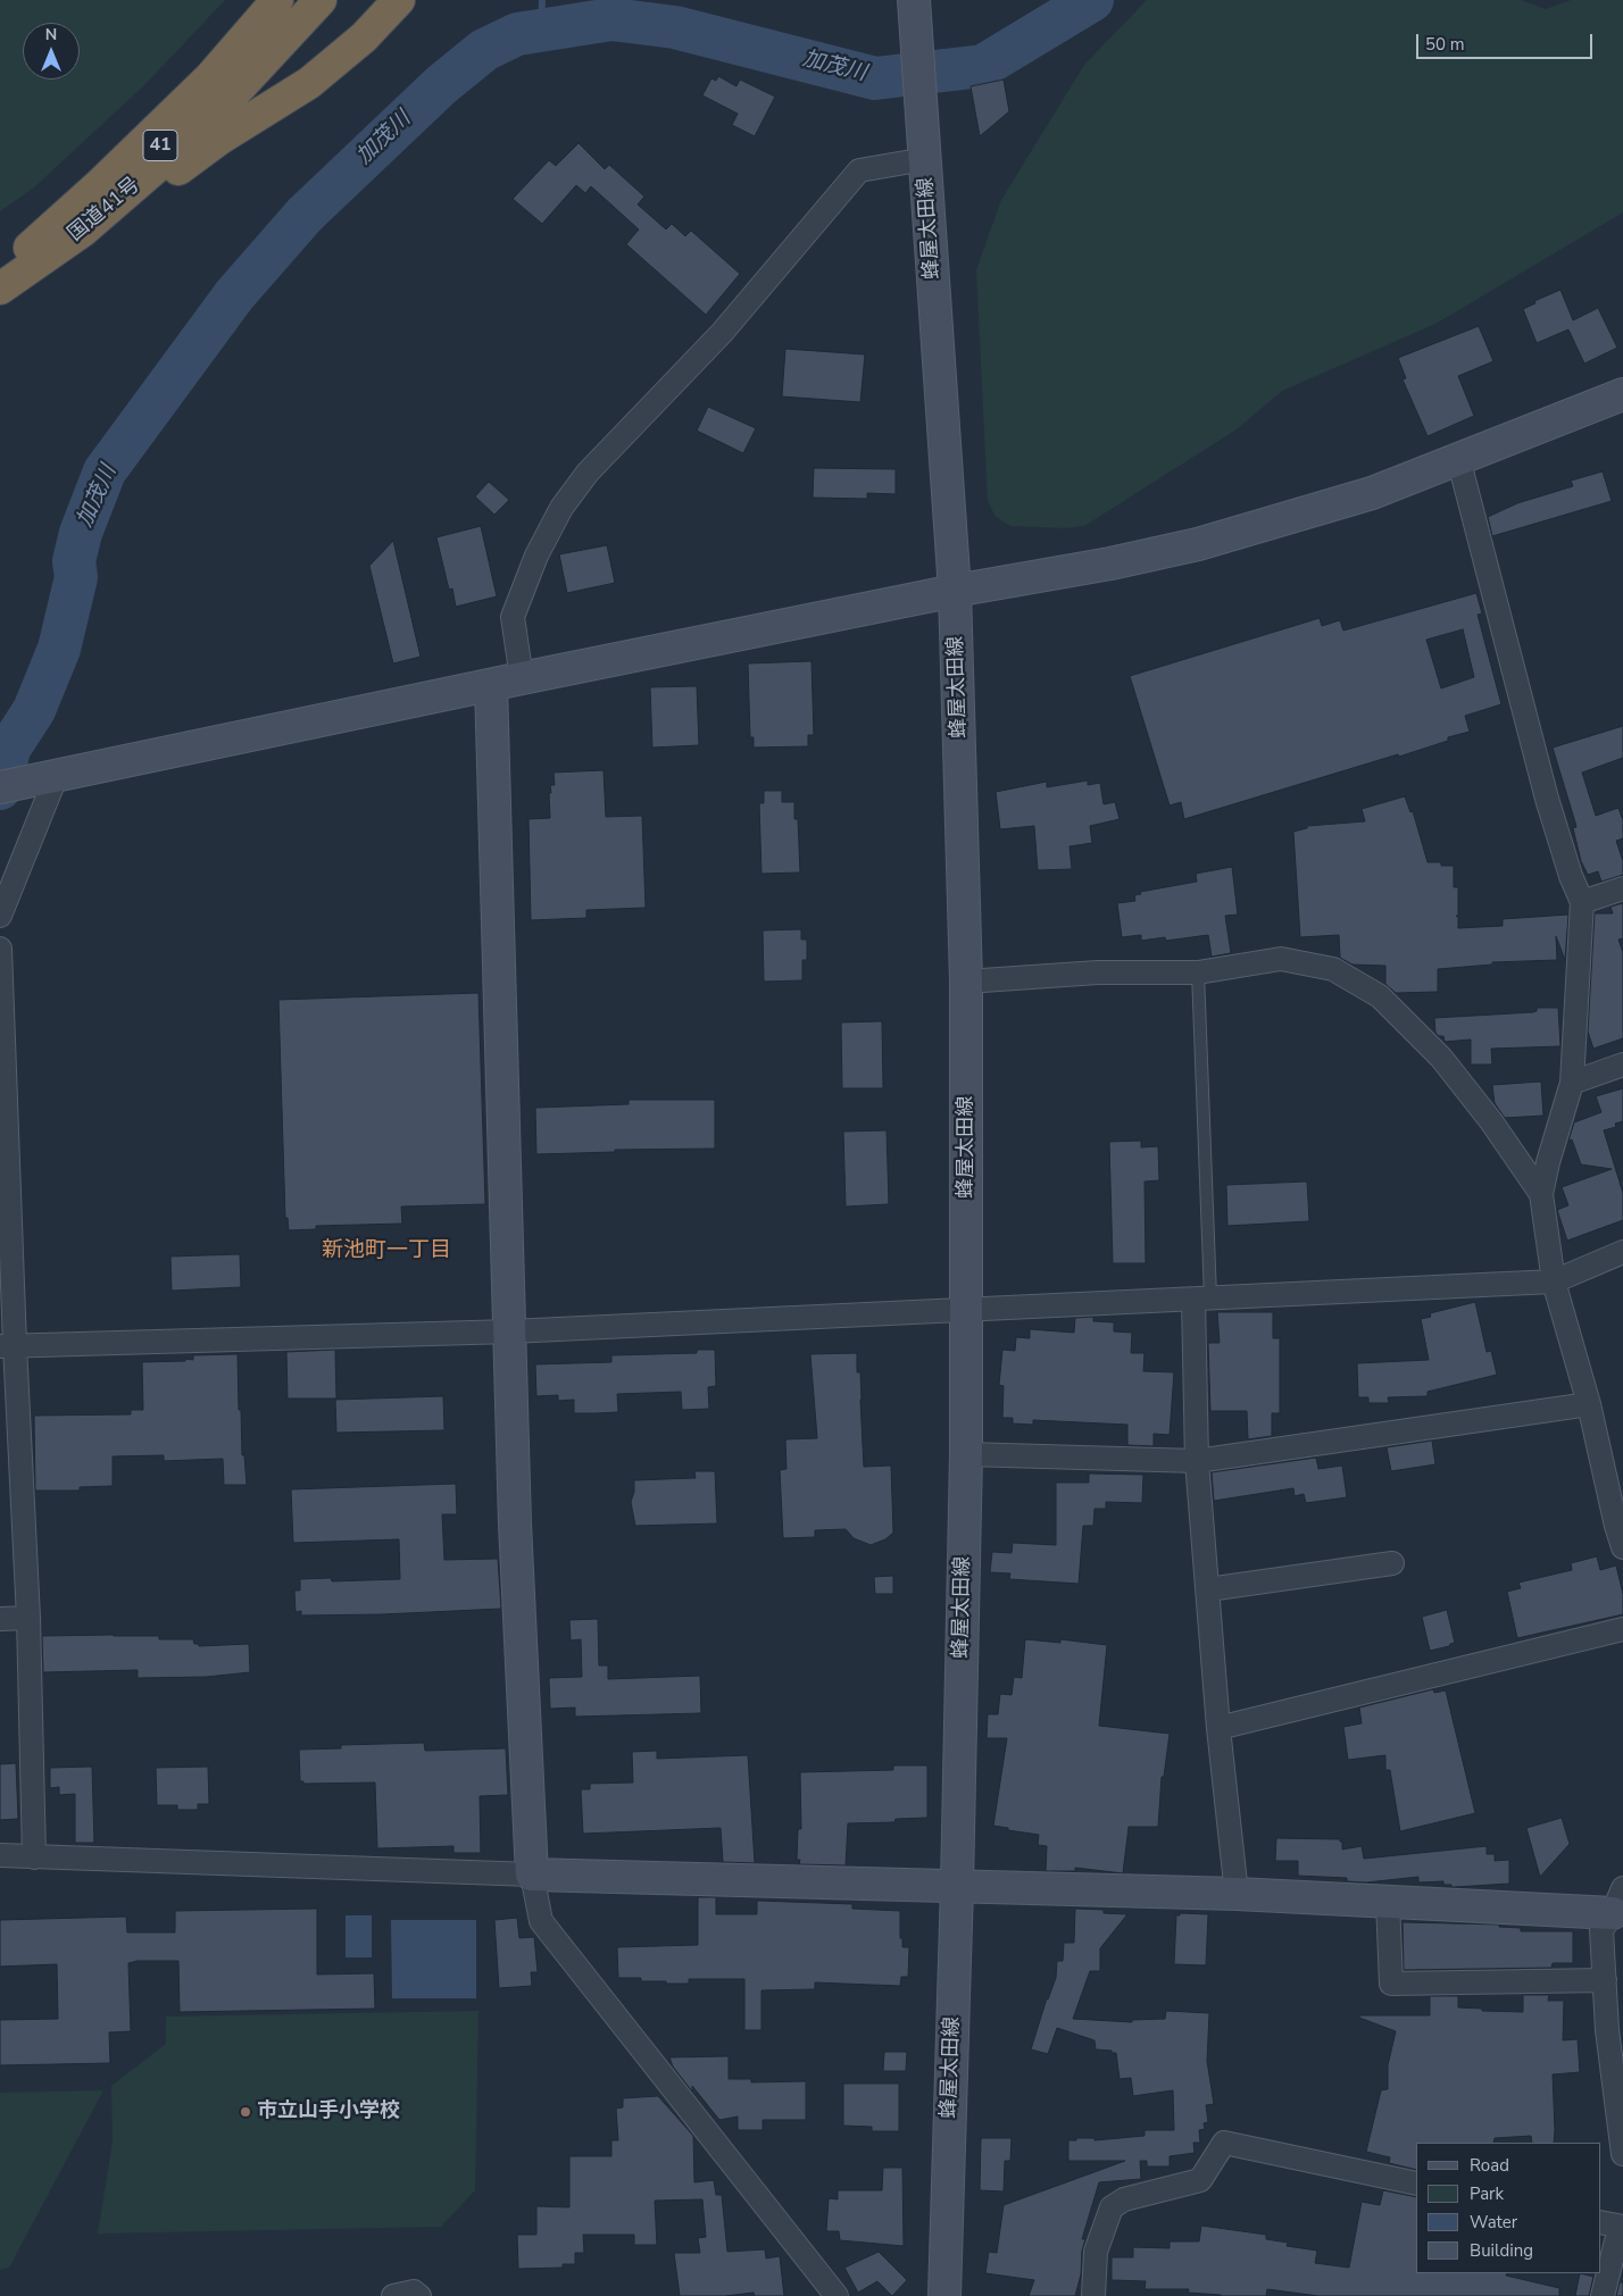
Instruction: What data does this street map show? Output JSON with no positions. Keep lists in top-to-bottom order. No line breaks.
{"streets":{"highway":["41","国道41号"],"street":["蜂屋太田線"]},"crossings":[["41","国道41号"]],"districts":["新池町一丁目"],"water":["加茂川"],"places":["市立山手小学校"],"legend":["Road","Park","Water","Building"],"scale_bar":"50 m","north":"top"}
